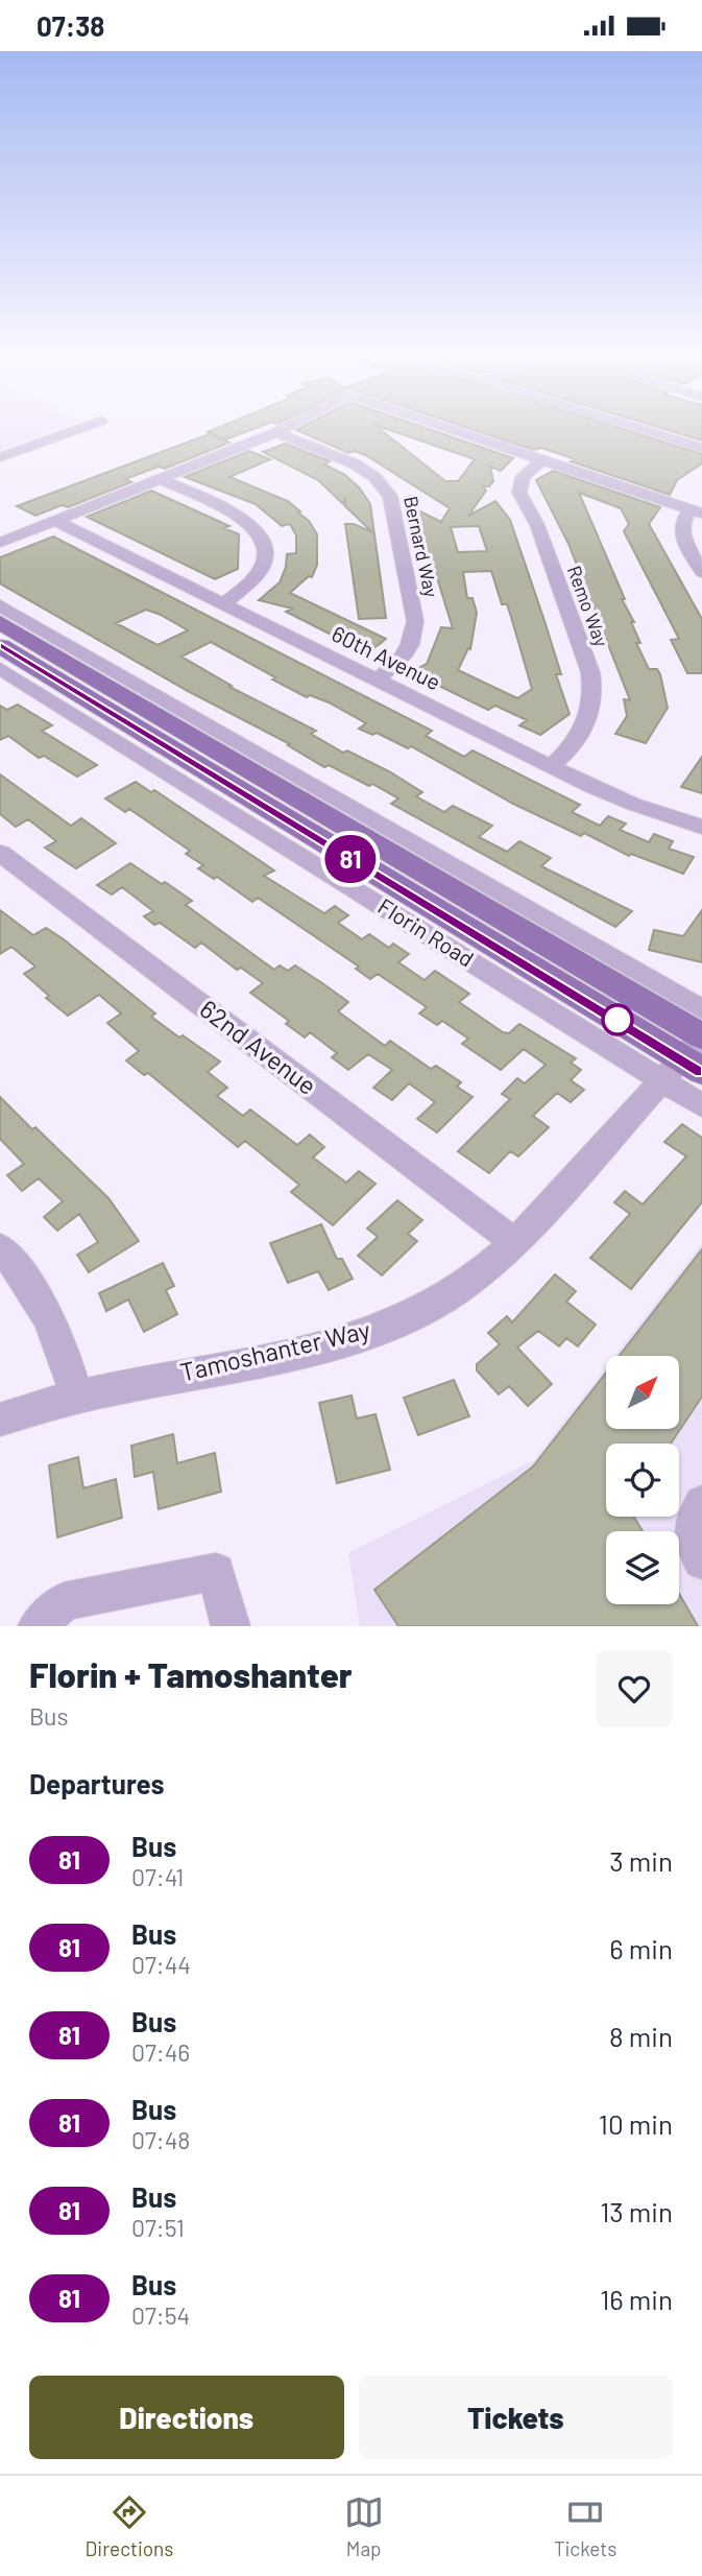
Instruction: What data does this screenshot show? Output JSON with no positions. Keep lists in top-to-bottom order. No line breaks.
{"streets":{"main road":["Florin Road"],"street":["Bernard Way","Remo Way","60th Avenue","62nd Avenue","Tamoshanter Way"]},"crossings":[["Bernard Way","60th Avenue"],["Remo Way","60th Avenue"],["Florin Road","Tamoshanter Way"],["62nd Avenue","Tamoshanter Way"]],"lines":["bus line 81"],"north":"top right","page":{"status":"07:38","on_map":"81","heading":[["Florin + Tamoshanter","Bus"],"Departures"],"list":[{"mark":"81","name":"Bus","note":"07:41","value":"3 min"},{"mark":"81","name":"Bus","note":"07:44","value":"6 min"},{"mark":"81","name":"Bus","note":"07:46","value":"8 min"},{"mark":"81","name":"Bus","note":"07:48","value":"10 min"},{"mark":"81","name":"Bus","note":"07:51","value":"13 min"},{"mark":"81","name":"Bus","note":"07:54","value":"16 min"}],"buttons":["Directions","Tickets"],"tabs":["Directions","Map","Tickets"]}}
